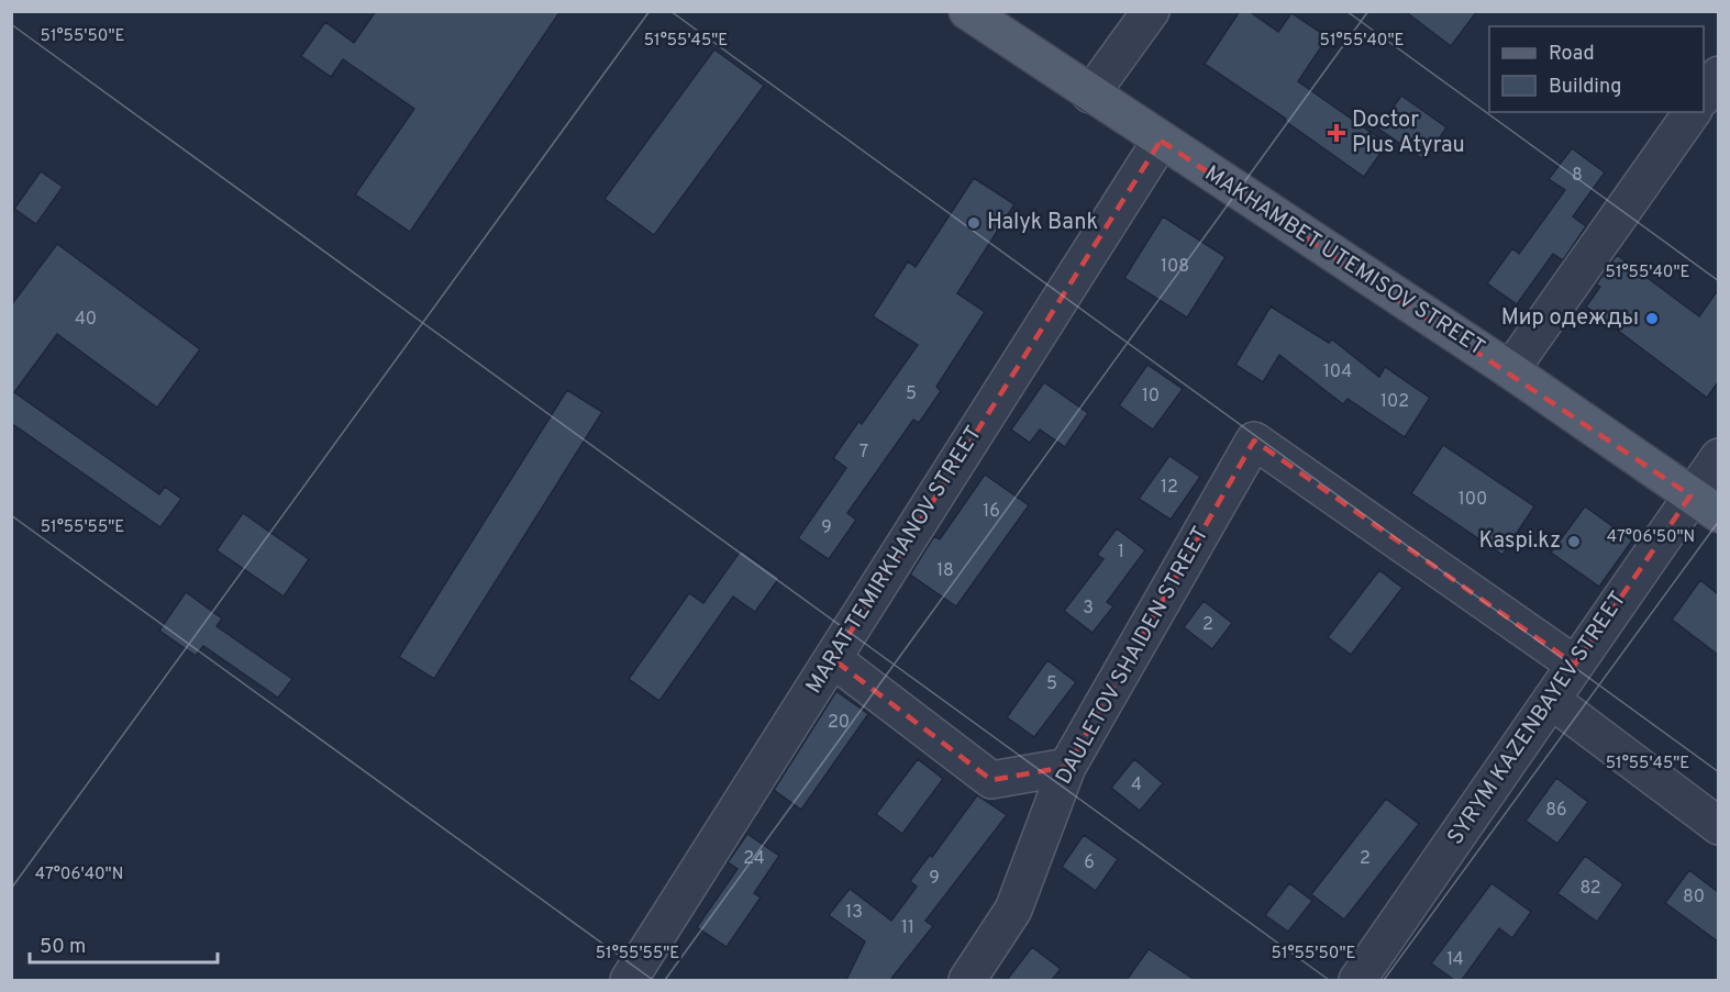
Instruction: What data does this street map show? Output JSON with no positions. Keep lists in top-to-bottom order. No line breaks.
{"streets":{"main road":["MAKHAMBET UTEMISOV STREET"],"street":["MARAT TEMIRKHANOV STREET","DAULETOV SHAIDEN STREET","SYRYM KAZENBAYEV STREET"]},"crossings":[["MAKHAMBET UTEMISOV STREET","MARAT TEMIRKHANOV STREET"],["MAKHAMBET UTEMISOV STREET","SYRYM KAZENBAYEV STREET"],["DAULETOV SHAIDEN STREET","SYRYM KAZENBAYEV STREET"]],"places":{"health":["Doctor Plus Atyrau"],"other":["Halyk Bank","Мир одежды","Kaspi.kz"]},"house_numbers":["8","108","40","104","5","10","102","7","12","100","16","9","1","18","3","2","5","20","4","86","24","2","6","9","82","80","13","11","14"],"legend":["Road","Building"],"scale_bar":"50 m","coordinates":["51°55'50\"E","51°55'45\"E","51°55'40\"E","51°55'55\"E","47°06'50\"N","47°06'40\"N"]}
